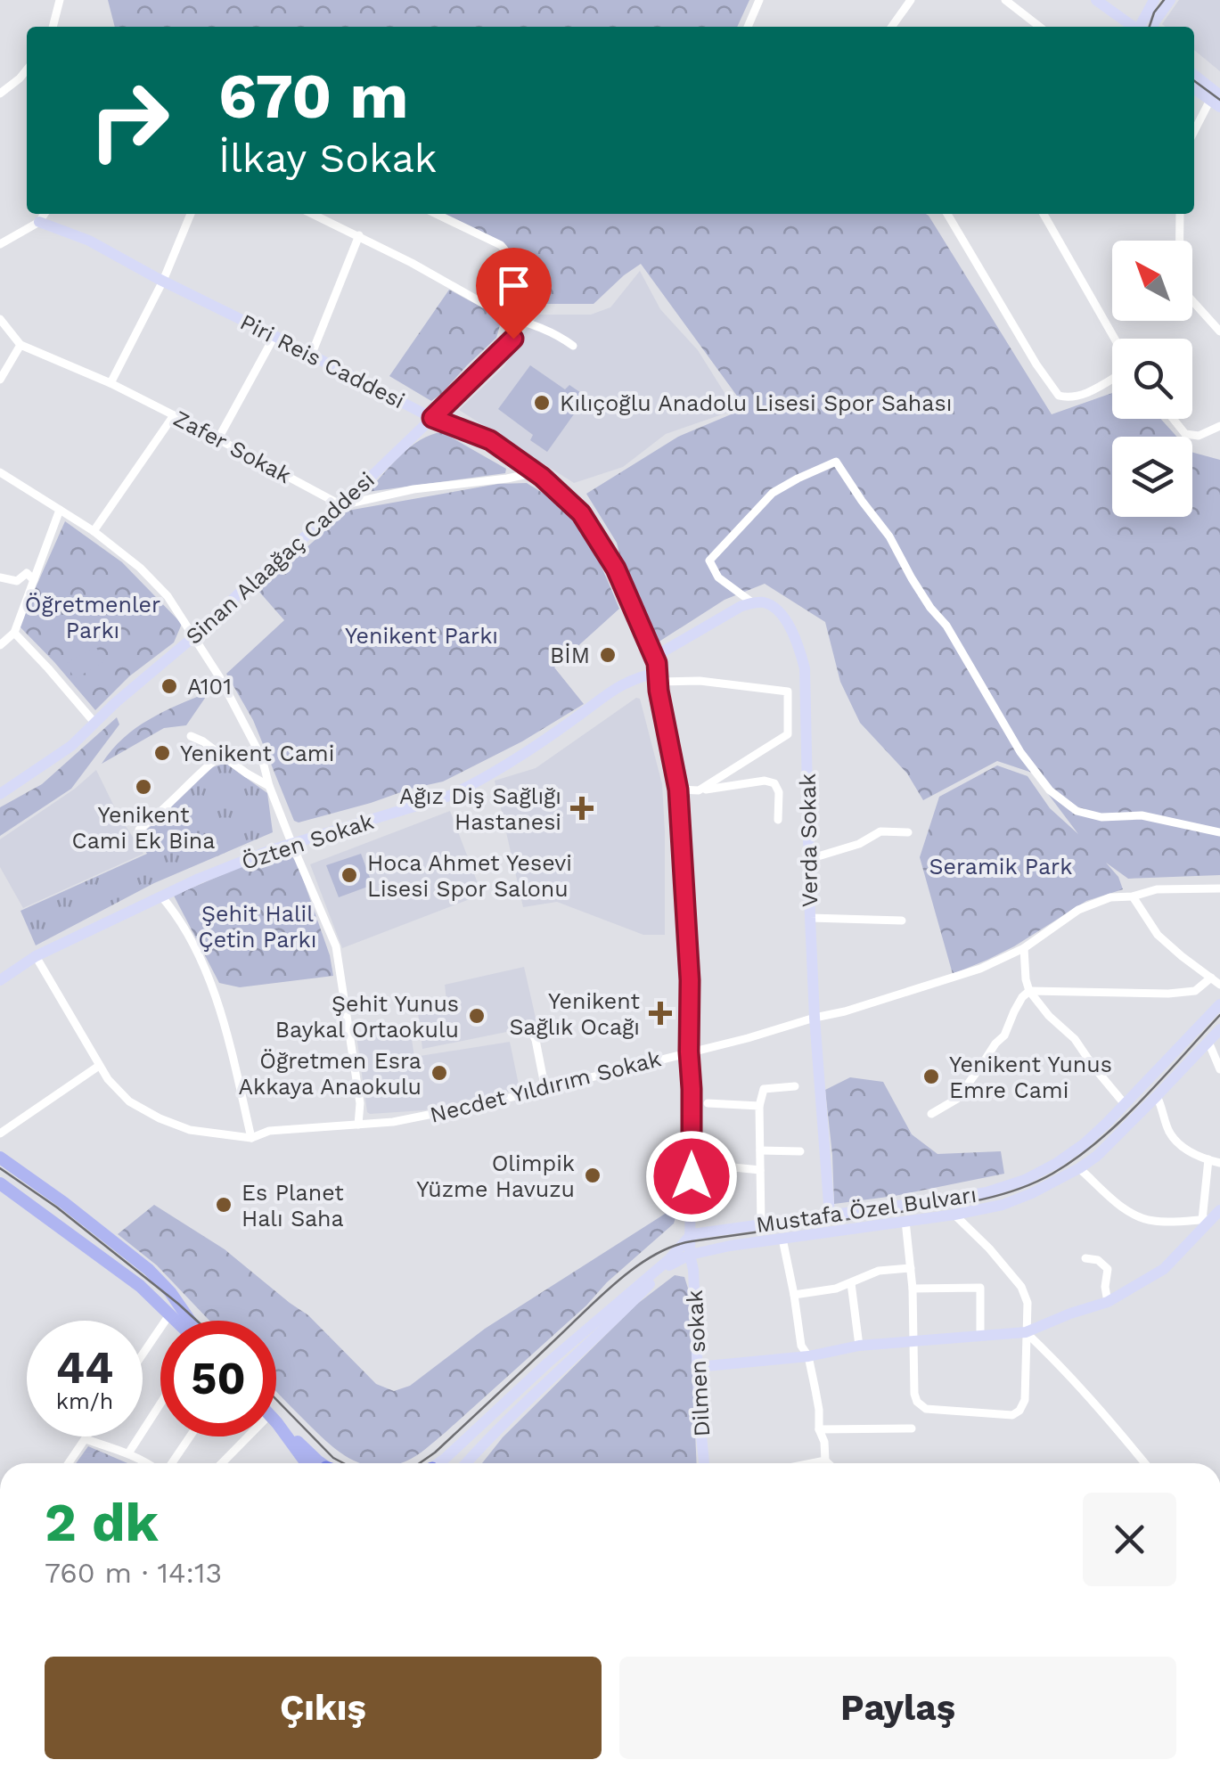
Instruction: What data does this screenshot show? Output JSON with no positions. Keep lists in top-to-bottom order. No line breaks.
{"streets":{"main road":["Piri Reis Caddesi","Sinan Alaağaç Caddesi","Verda Sokak","Özten Sokak","Mustafa Özel Bulvarı","Dilmen sokak"],"street":["Zafer Sokak","Necdet Yıldırım Sokak"]},"crossings":[["Piri Reis Caddesi","Sinan Alaağaç Caddesi"],["Piri Reis Caddesi","Özten Sokak"],["Piri Reis Caddesi","Necdet Yıldırım Sokak"],["Piri Reis Caddesi","Mustafa Özel Bulvarı"],["Piri Reis Caddesi","Dilmen sokak"],["Zafer Sokak","Sinan Alaağaç Caddesi"],["Verda Sokak","Necdet Yıldırım Sokak"],["Verda Sokak","Mustafa Özel Bulvarı"],["Özten Sokak","Necdet Yıldırım Sokak"],["Mustafa Özel Bulvarı","Dilmen sokak"]],"parks":["Öğretmenler Parkı","Yenikent Parkı","Seramik Park","Şehit Halil Çetin Parkı"],"places":{"other":["Kılıçoğlu Anadolu Lisesi Spor Sahası","BİM","A101","Yenikent Cami","Yenikent Cami Ek Bina","Hoca Ahmet Yesevi Lisesi Spor Salonu","Şehit Yunus Baykal Ortaokulu","Öğretmen Esra Akkaya Anaokulu","Yenikent Yunus Emre Cami","Olimpik Yüzme Havuzu","Es Planet Halı Saha"],"health":["Ağız Diş Sağlığı Hastanesi","Yenikent Sağlık Ocağı"]},"north":"top left","page":{"turn":["670 m","İlkay Sokak"],"speed":"44 km/h","limit":"50","heading":["2 dk","760 m · 14:13"],"buttons":["Çıkış","Paylaş"]}}
